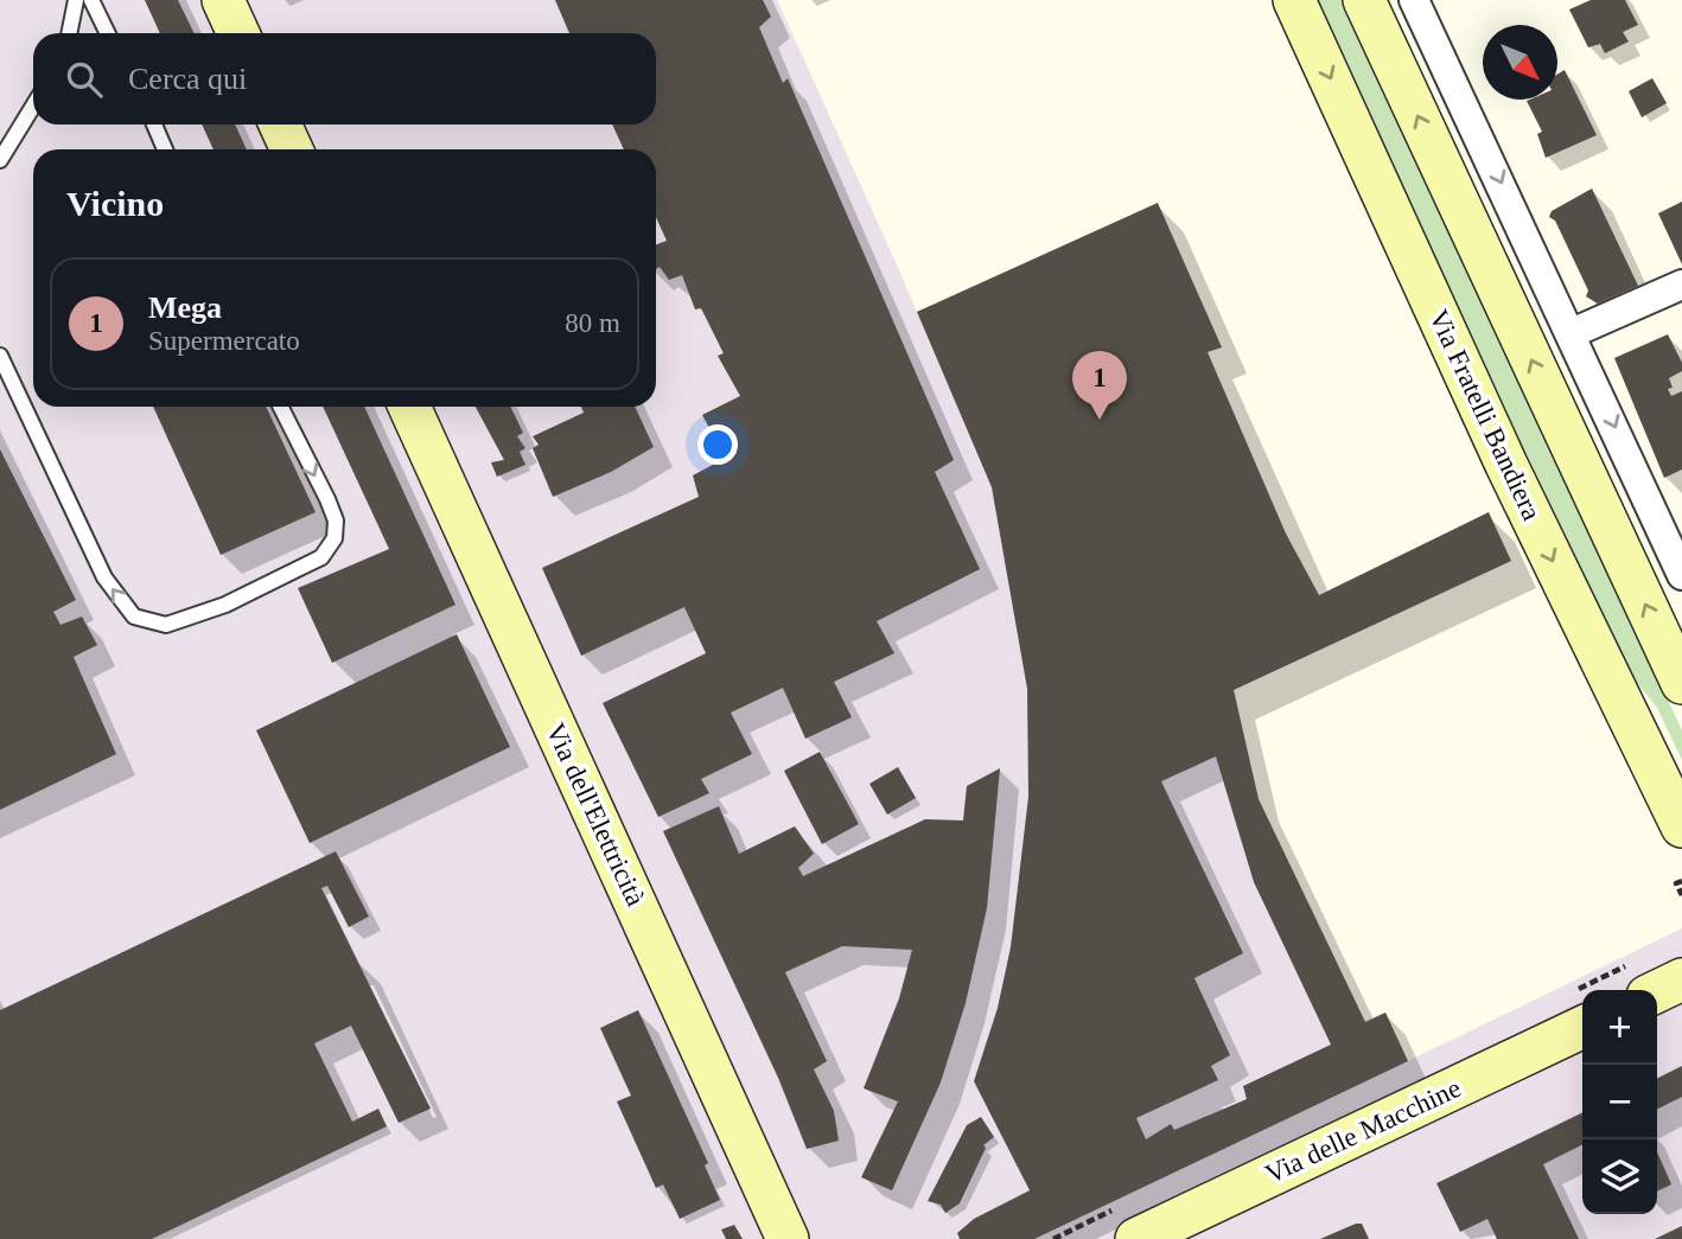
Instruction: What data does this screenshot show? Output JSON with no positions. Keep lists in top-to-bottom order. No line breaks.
{"streets":{"main road":["Via Fratelli Bandiera","Via dell'Elettricità","Via delle Macchine"]},"north":"bottom right","page":{"search":"Cerca qui","heading":"Vicino","list":[{"mark":"1","name":"Mega","note":"Supermercato","value":"80 m"}],"pins":"1","map_buttons":["+","−"]}}
